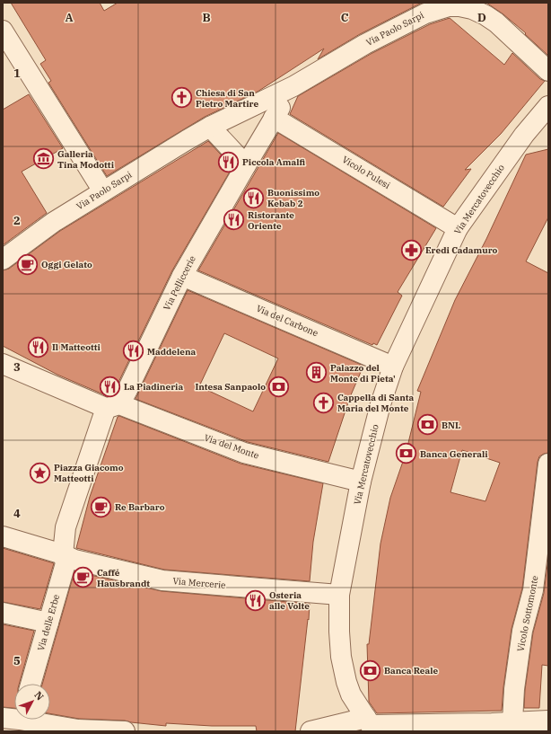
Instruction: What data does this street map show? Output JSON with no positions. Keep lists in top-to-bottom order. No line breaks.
{"streets":{"street":["Via Paolo Sarpi","Vicolo Pulesi","Via Mercatovecchio","Via Pelliccerie","Via del Carbone","Via del Monte","Via Mercerie","Vicolo Sottomonte","Via delle Erbe"]},"crossings":[["Via Paolo Sarpi","Vicolo Pulesi"],["Via Paolo Sarpi","Via Pelliccerie"],["Vicolo Pulesi","Via Mercatovecchio"],["Via Mercatovecchio","Via del Carbone"],["Via Mercatovecchio","Via del Monte"],["Via Mercatovecchio","Via Mercerie"],["Via Pelliccerie","Via del Carbone"],["Via Pelliccerie","Via del Monte"],["Via Mercerie","Via delle Erbe"]],"places":{"church":["Chiesa di San Pietro Martire","Cappella di Santa Maria del Monte"],"museum":["Galleria Tina Modotti"],"restaurant":["Piccola Amalfi","Buonissimo Kebab 2","Ristorante Oriente","Il Matteotti","Maddelena","La Piadineria","Osteria alle Volte"],"pharmacy":["Eredi Cadamuro"],"cafe":["Oggi Gelato","Re Barbaro","Caffé Hausbrandt"],"building":["Palazzo del Monte di Pieta'"],"bank":["Intesa Sanpaolo","BNL","Banca Generali","Banca Reale"],"place":["Piazza Giacomo Matteotti"]},"north":"top right","grid":{"columns":["A","B","C","D"],"rows":["1","2","3","4","5"]}}
